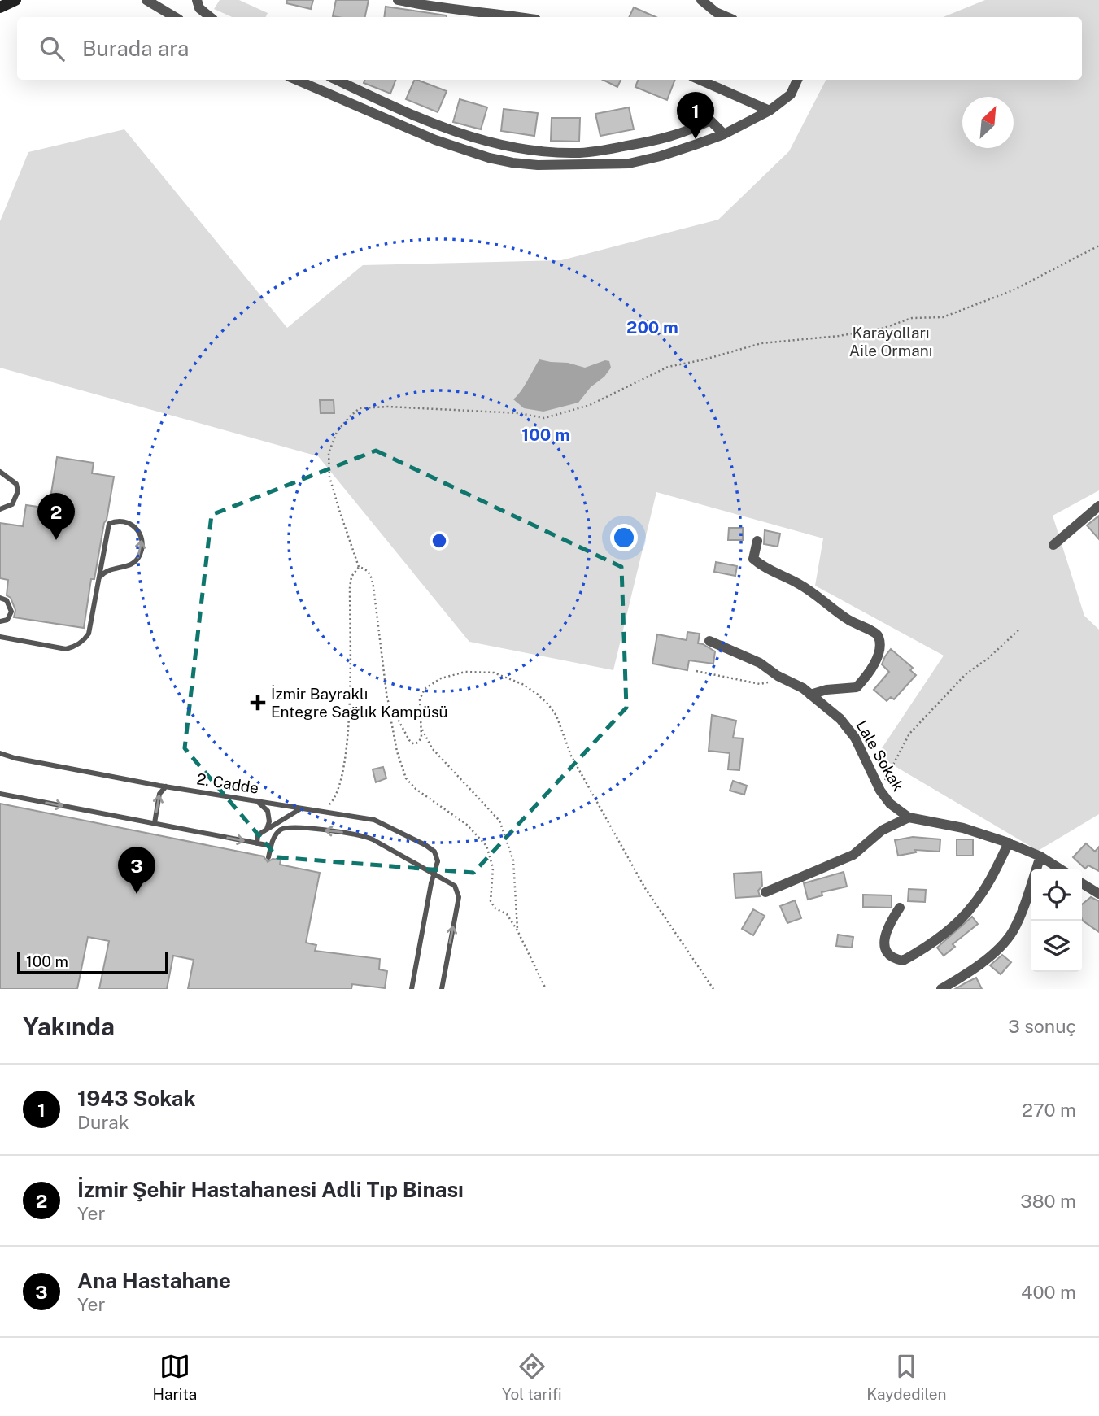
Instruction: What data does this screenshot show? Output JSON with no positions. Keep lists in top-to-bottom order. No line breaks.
{"streets":{"street":["Lale Sokak"],"lane":["2. Cadde"]},"parks":["Karayolları Aile Ormanı"],"places":{"health":["İzmir Bayraklı Entegre Sağlık Kampüsü"]},"scale_bar":"100 m","north":"top right","page":{"search":"Burada ara","pins":["1","2","3"],"scale":"100 m","heading":["Yakında","3 sonuç"],"list":[{"mark":"1","name":"1943 Sokak","note":"Durak","value":"270 m"},{"mark":"2","name":"İzmir Şehir Hastahanesi Adli Tıp Binası","note":"Yer","value":"380 m"},{"mark":"3","name":"Ana Hastahane","note":"Yer","value":"400 m"}],"nav":["Harita","Yol tarifi","Kaydedilen"]},"rings":["200 m","100 m"]}
